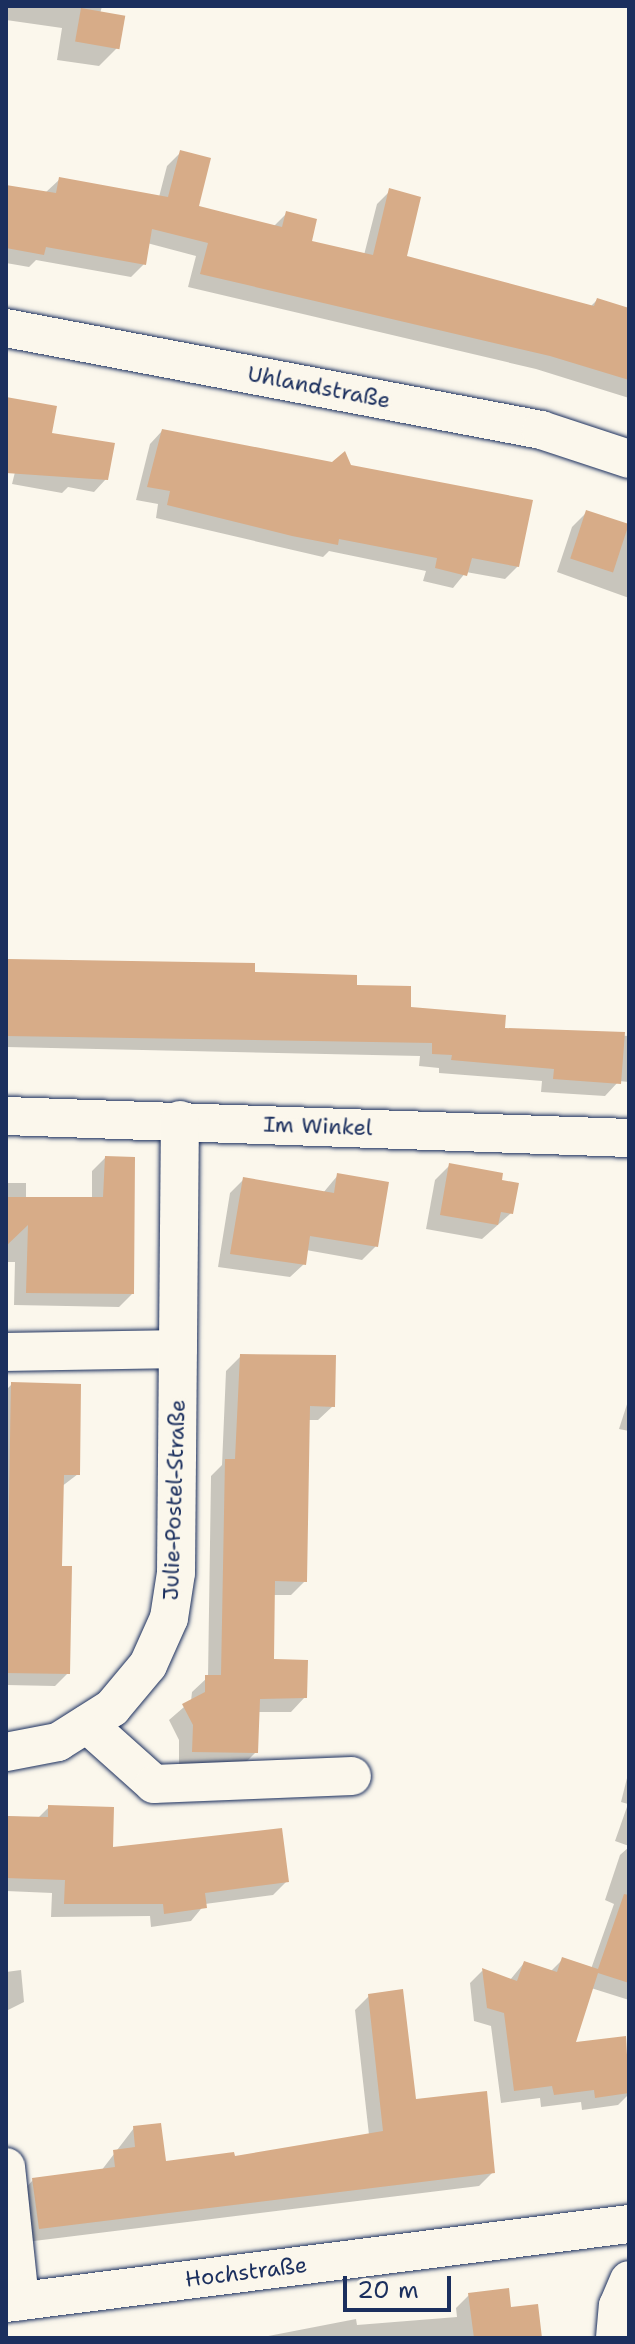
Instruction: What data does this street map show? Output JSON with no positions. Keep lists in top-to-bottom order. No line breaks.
{"streets":{"street":["Uhlandstraße","Im Winkel","Julie-Postel-Straße","Hochstraße"]},"crossings":[["Im Winkel","Julie-Postel-Straße"]],"scale_bar":"20 m"}
